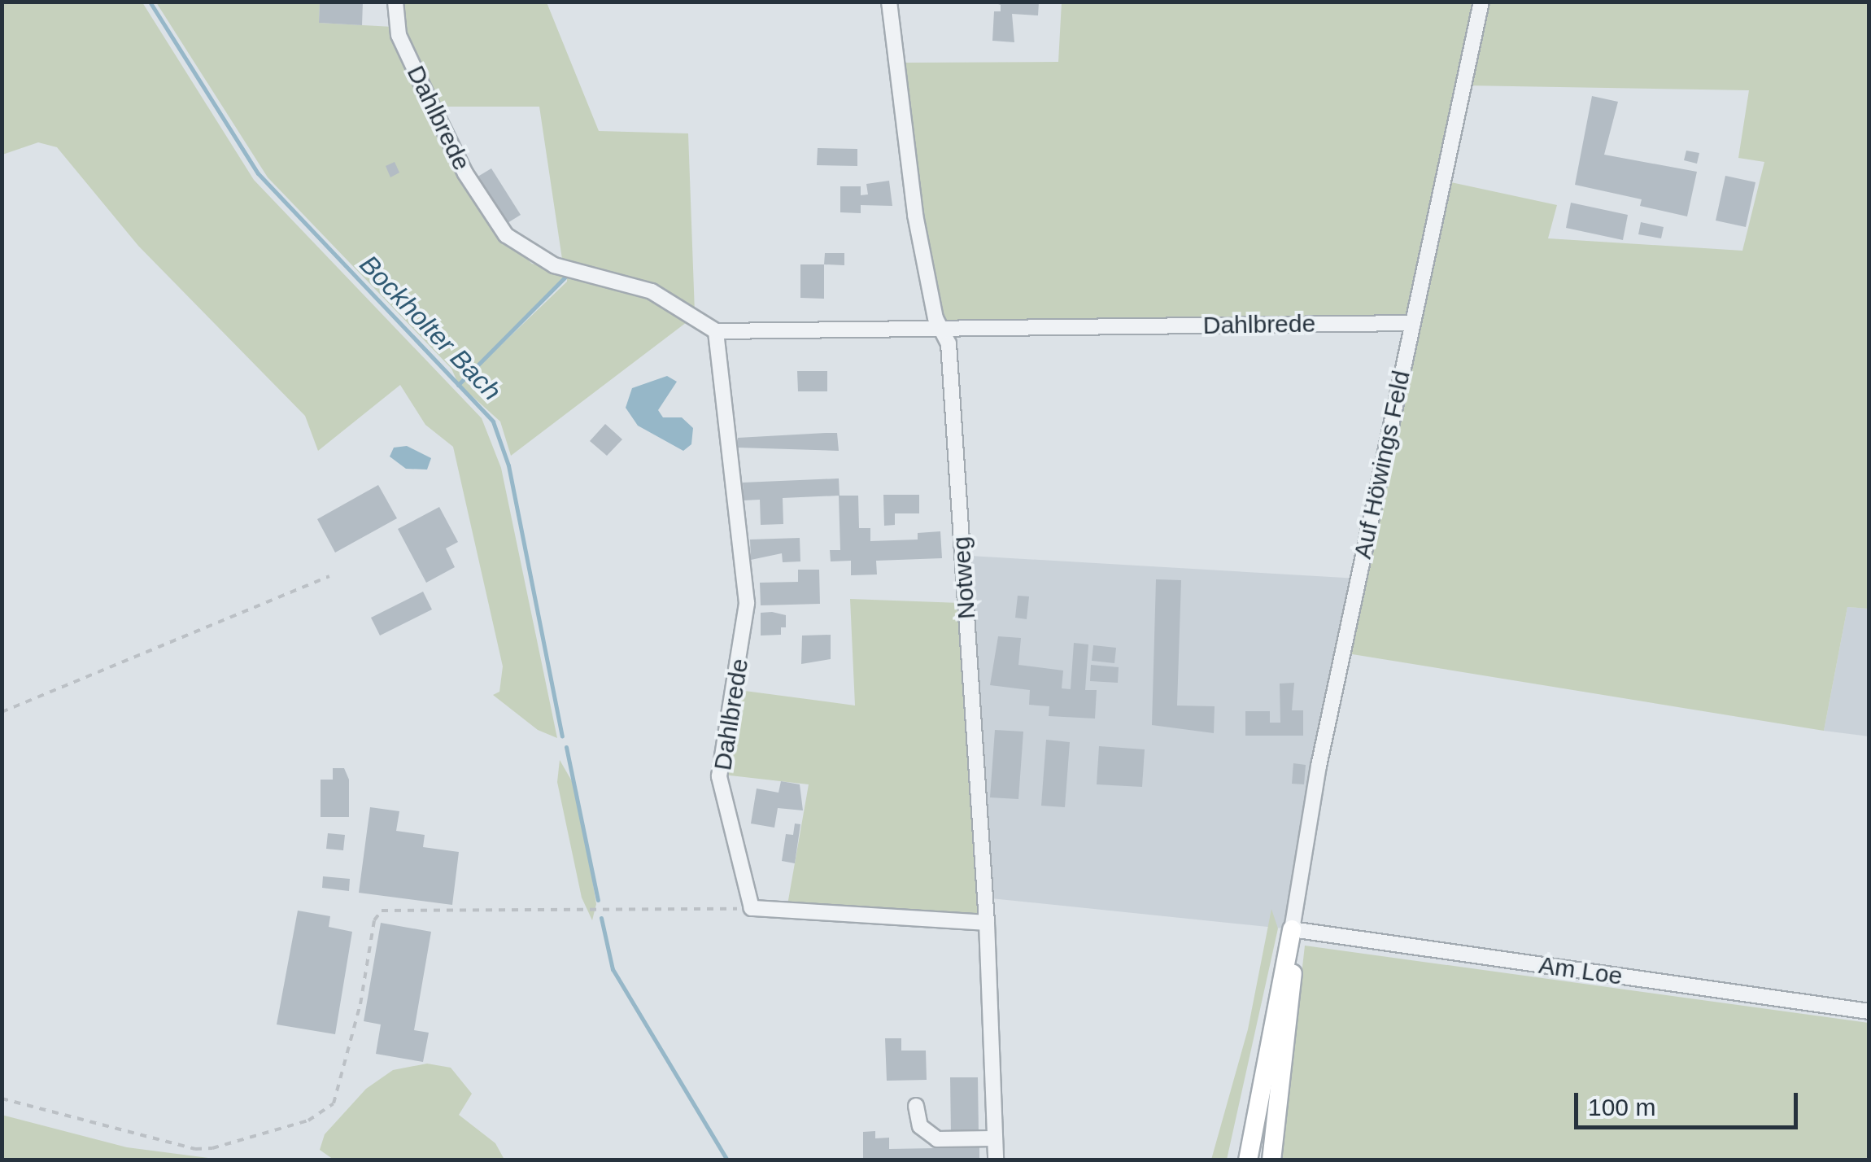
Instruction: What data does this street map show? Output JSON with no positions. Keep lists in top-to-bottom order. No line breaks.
{"streets":{"main road":["Auf Höwings Feld"],"street":["Dahlbrede","Notweg","Am Loe"]},"crossings":[["Dahlbrede","Auf Höwings Feld"],["Dahlbrede","Notweg"],["Auf Höwings Feld","Am Loe"]],"water":["Bockholter Bach"],"scale_bar":"100 m"}
